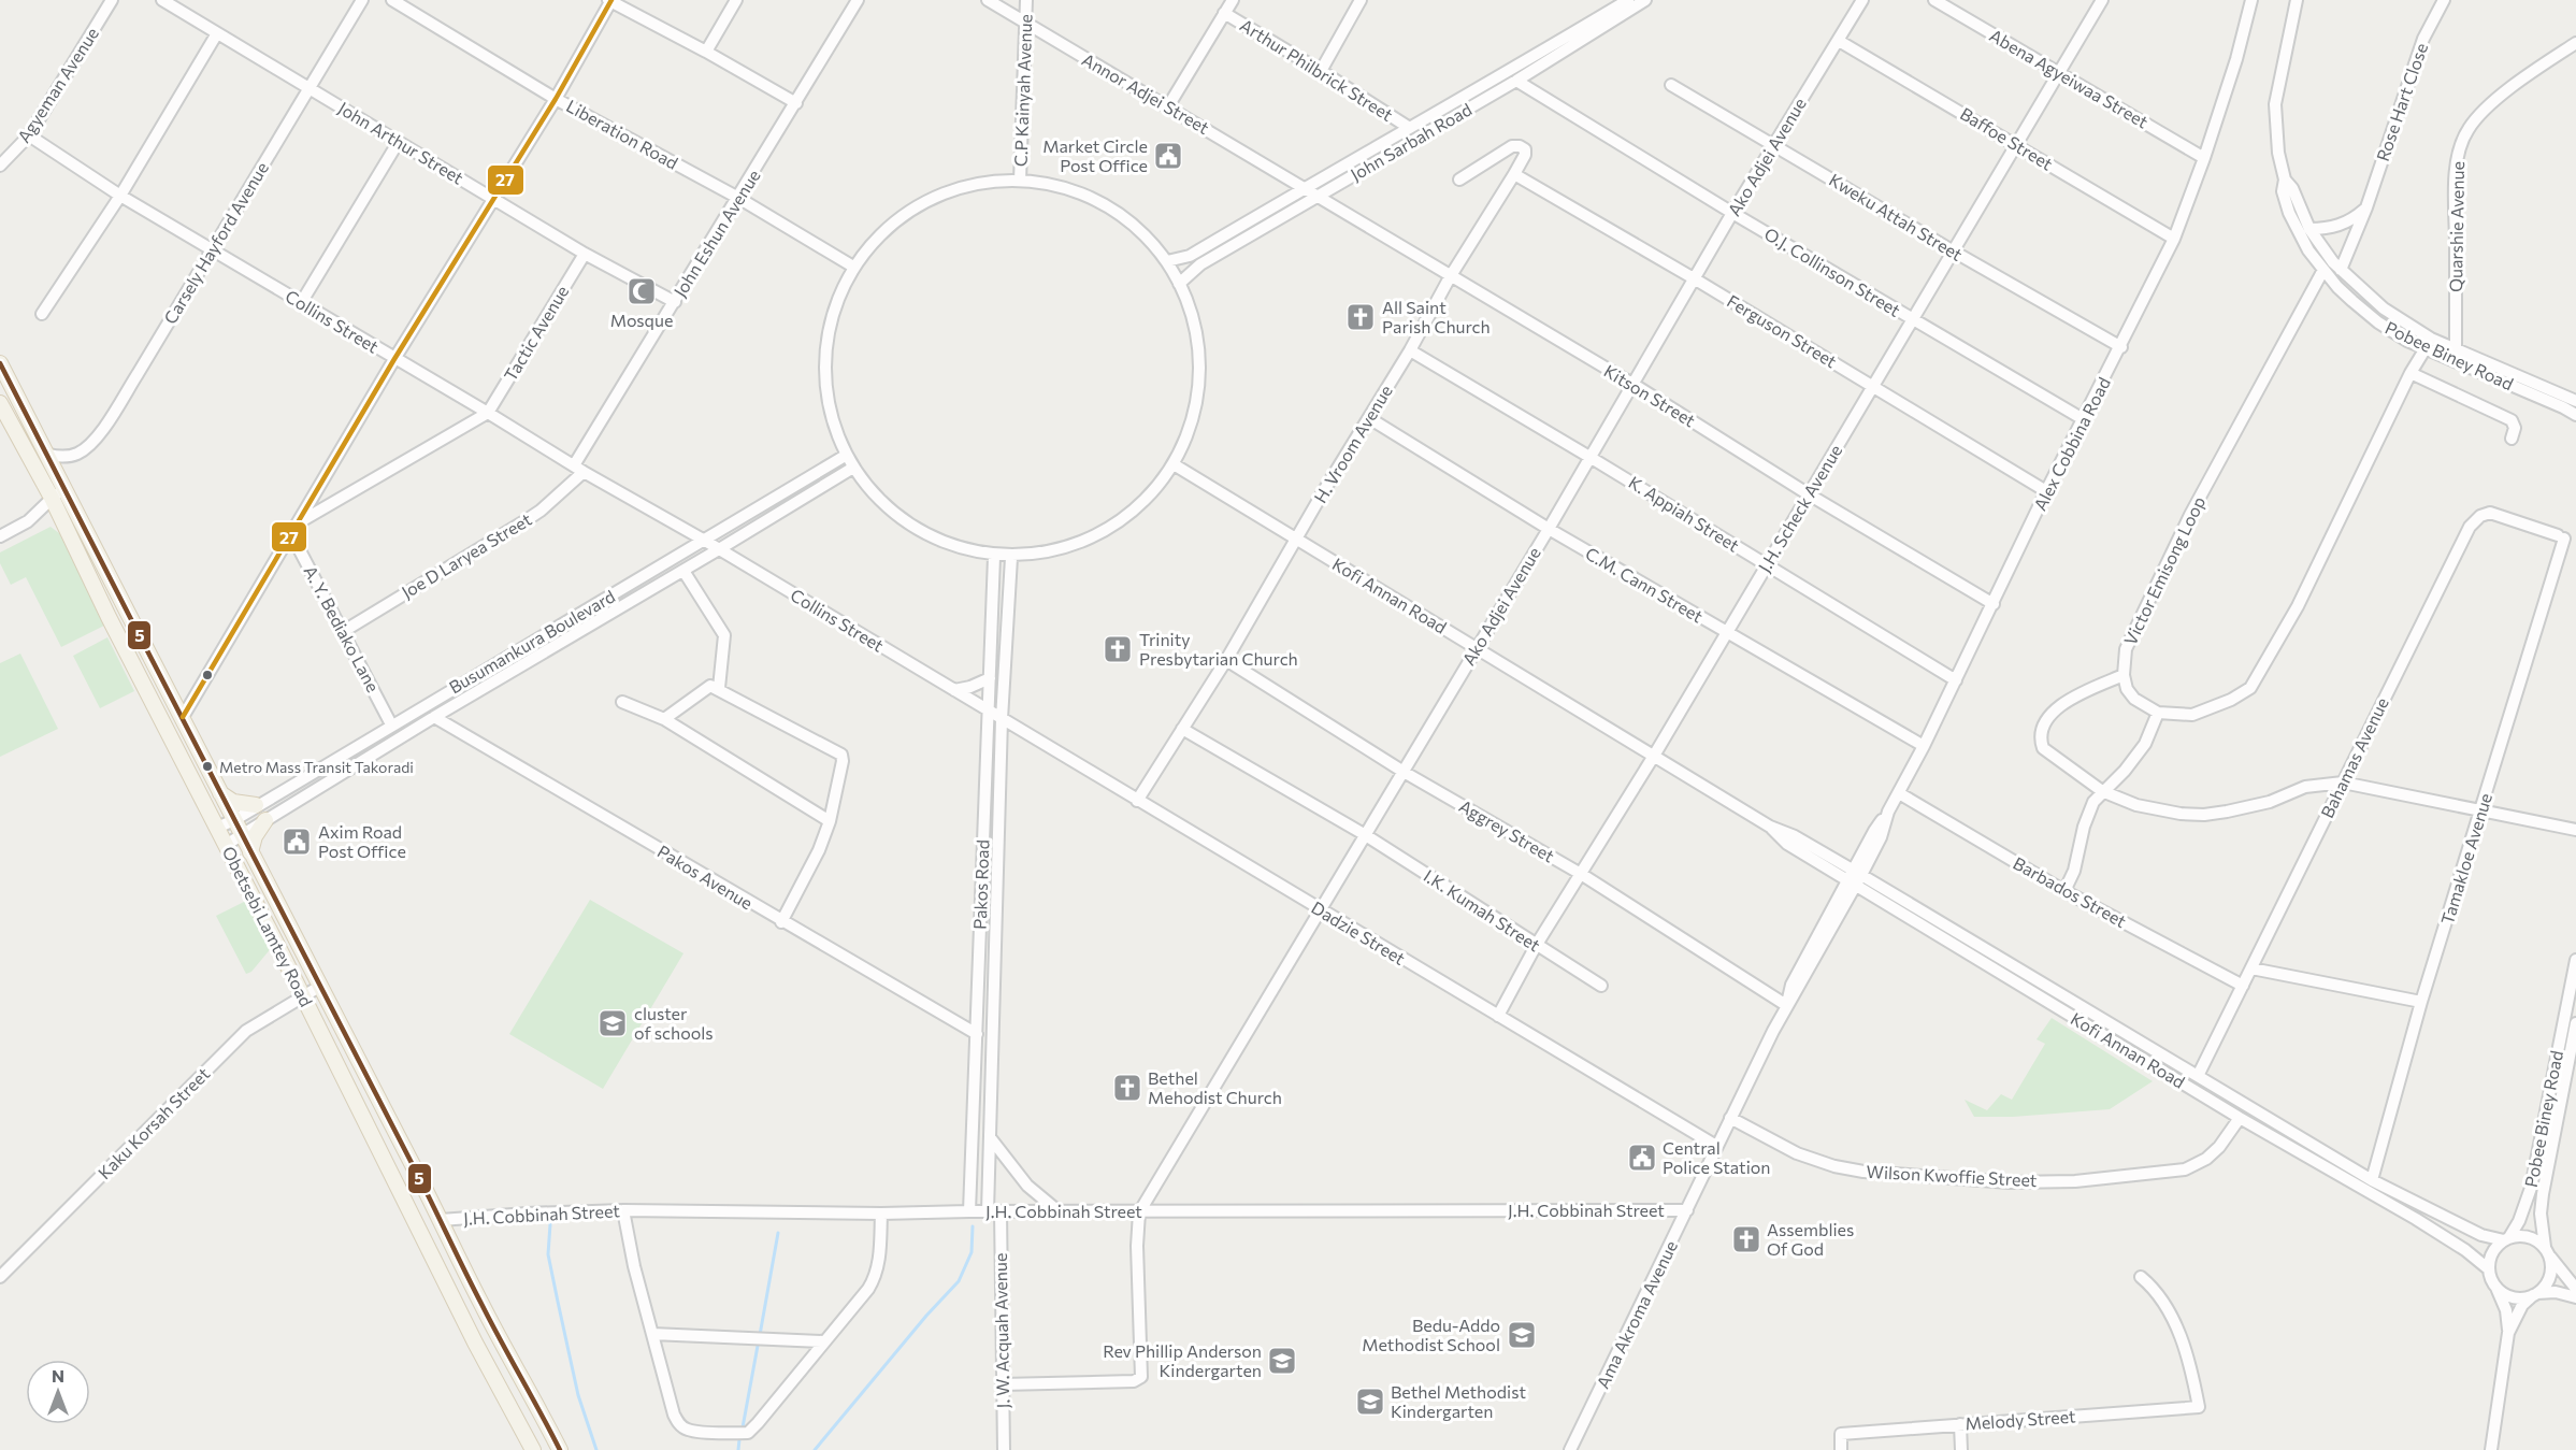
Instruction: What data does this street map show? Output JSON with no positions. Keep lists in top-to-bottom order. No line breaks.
{"streets":{"main road":["Obetsebi Lamtey Road"],"street":["Arthur Philbrick Street","Abena Agyeiwaa Street","Agyeman Avenue","C.P Kainyah Avenue","Annor Adjei Street","Rose Hart Close","Liberation Road","Baffoe Street","John Sarbah Road","John Arthur Street","Ako Adjei Avenue","Kweku Attah Street","Quarshie Avenue","John Eshun Avenue","Carsely Hayford Avenue","O.J. Collinson Street","Collins Street","Ferguson Street","Tactic Avenue","Pobee Biney Road","Kitson Street","H. Vroom Avenue","Alex Cobbina Road","J.H. Scheck Avenue","K. Appiah Street","Joe D Laryea Street","Victor Emisong Loop","C.M. Cann Street","Kofi Annan Road","A. Y. Bediako Lane","Busumankura Boulevard","Bahamas Avenue","Aggrey Street","Tamakloe Avenue","Pakos Avenue","Pakos Road","Barbados Street","I.K. Kumah Street","Dadzie Street","Kaku Korsah Street","Wilson Kwoffie Street","J.H. Cobbinah Street","Ama Akroma Avenue","J. W. Acquah Avenue","Melody Street"]},"crossings":[["Arthur Philbrick Street","John Sarbah Road"],["Abena Agyeiwaa Street","Alex Cobbina Road"],["Abena Agyeiwaa Street","J.H. Scheck Avenue"],["Agyeman Avenue","Collins Street"],["C.P Kainyah Avenue","Annor Adjei Street"],["Annor Adjei Street","John Sarbah Road"],["Annor Adjei Street","Kitson Street"],["Rose Hart Close","Pobee Biney Road"],["Liberation Road","John Eshun Avenue"],["Baffoe Street","Ako Adjei Avenue"],["Baffoe Street","Alex Cobbina Road"],["Baffoe Street","J.H. Scheck Avenue"],["John Sarbah Road","O.J. Collinson Street"],["John Sarbah Road","Kitson Street"],["John Arthur Street","John Eshun Avenue"],["John Arthur Street","Carsely Hayford Avenue"],["John Arthur Street","Tactic Avenue"],["Ako Adjei Avenue","Kweku Attah Street"],["Ako Adjei Avenue","O.J. Collinson Street"],["Ako Adjei Avenue","Ferguson Street"],["Ako Adjei Avenue","Kitson Street"],["Ako Adjei Avenue","K. Appiah Street"],["Ako Adjei Avenue","C.M. Cann Street"],["Ako Adjei Avenue","Kofi Annan Road"],["Ako Adjei Avenue","Aggrey Street"],["Ako Adjei Avenue","I.K. Kumah Street"],["Ako Adjei Avenue","Dadzie Street"],["Ako Adjei Avenue","J.H. Cobbinah Street"],["Kweku Attah Street","Alex Cobbina Road"],["Kweku Attah Street","J.H. Scheck Avenue"],["Quarshie Avenue","Pobee Biney Road"],["John Eshun Avenue","Collins Street"],["John Eshun Avenue","Joe D Laryea Street"],["Carsely Hayford Avenue","Collins Street"],["Carsely Hayford Avenue","Obetsebi Lamtey Road"],["O.J. Collinson Street","Alex Cobbina Road"],["O.J. Collinson Street","J.H. Scheck Avenue"],["Collins Street","Tactic Avenue"],["Collins Street","Joe D Laryea Street"],["Collins Street","Busumankura Boulevard"],["Collins Street","Pakos Road"],["Collins Street","Dadzie Street"],["Ferguson Street","H. Vroom Avenue"],["Ferguson Street","Alex Cobbina Road"],["Ferguson Street","J.H. Scheck Avenue"],["Pobee Biney Road","Victor Emisong Loop"],["Pobee Biney Road","Kofi Annan Road"],["Kitson Street","H. Vroom Avenue"],["Kitson Street","Alex Cobbina Road"],["Kitson Street","J.H. Scheck Avenue"],["H. Vroom Avenue","K. Appiah Street"],["H. Vroom Avenue","C.M. Cann Street"],["H. Vroom Avenue","Kofi Annan Road"],["H. Vroom Avenue","Aggrey Street"],["H. Vroom Avenue","I.K. Kumah Street"],["H. Vroom Avenue","Dadzie Street"],["Alex Cobbina Road","K. Appiah Street"],["Alex Cobbina Road","C.M. Cann Street"],["Alex Cobbina Road","Kofi Annan Road"],["Alex Cobbina Road","Barbados Street"],["Alex Cobbina Road","Ama Akroma Avenue"],["J.H. Scheck Avenue","K. Appiah Street"],["J.H. Scheck Avenue","C.M. Cann Street"],["J.H. Scheck Avenue","Kofi Annan Road"],["J.H. Scheck Avenue","Aggrey Street"],["J.H. Scheck Avenue","I.K. Kumah Street"],["J.H. Scheck Avenue","Dadzie Street"],["Joe D Laryea Street","A. Y. Bediako Lane"],["Kofi Annan Road","Bahamas Avenue"],["Kofi Annan Road","Tamakloe Avenue"],["Kofi Annan Road","Wilson Kwoffie Street"],["Kofi Annan Road","Ama Akroma Avenue"],["A. Y. Bediako Lane","Busumankura Boulevard"],["Busumankura Boulevard","Pakos Avenue"],["Busumankura Boulevard","Obetsebi Lamtey Road"],["Bahamas Avenue","Tamakloe Avenue"],["Bahamas Avenue","Barbados Street"],["Aggrey Street","Ama Akroma Avenue"],["Pakos Avenue","Pakos Road"],["Pakos Road","Dadzie Street"],["Pakos Road","J.H. Cobbinah Street"],["Obetsebi Lamtey Road","Kaku Korsah Street"],["Obetsebi Lamtey Road","J.H. Cobbinah Street"],["Dadzie Street","Ama Akroma Avenue"],["Wilson Kwoffie Street","Ama Akroma Avenue"],["J.H. Cobbinah Street","Ama Akroma Avenue"],["J.H. Cobbinah Street","J. W. Acquah Avenue"]],"places":{"public building":["Market Circle Post Office","Axim Road Post Office","Central Police Station"],"mosque":["Mosque"],"church":["All Saint Parish Church","Trinity Presbytarian Church","Bethel Mehodist Church","Assemblies Of God"],"other":["Metro Mass Transit Takoradi"],"school or university":["cluster of schools","Bedu-Addo Methodist School","Rev Phillip Anderson Kindergarten","Bethel Methodist Kindergarten"]},"lines":["transit line 27","transit line 5"],"north":"top"}
